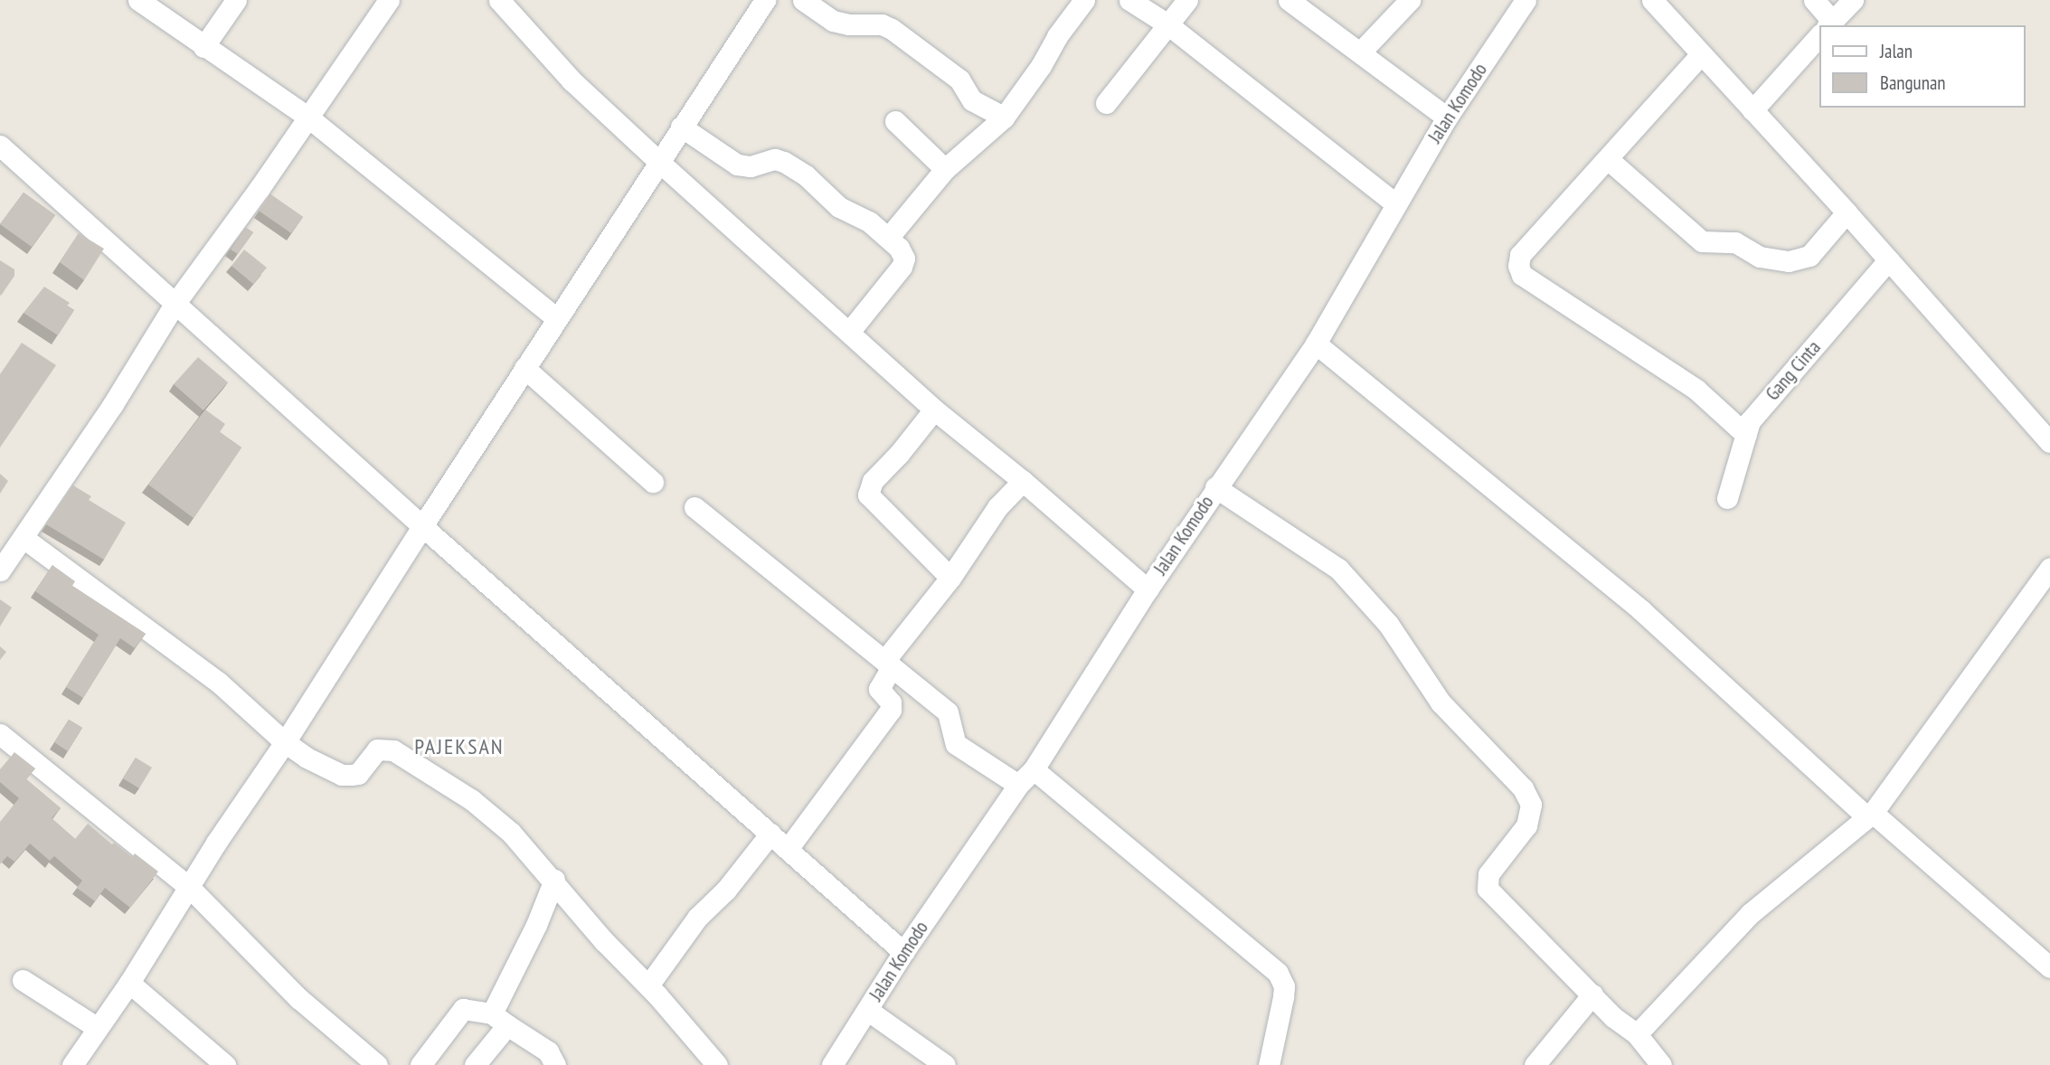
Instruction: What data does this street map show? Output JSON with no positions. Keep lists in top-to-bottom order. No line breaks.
{"streets":{"street":["Jalan Komodo","Gang Cinta"]},"districts":["PAJEKSAN"],"legend":["Jalan","Bangunan"]}
